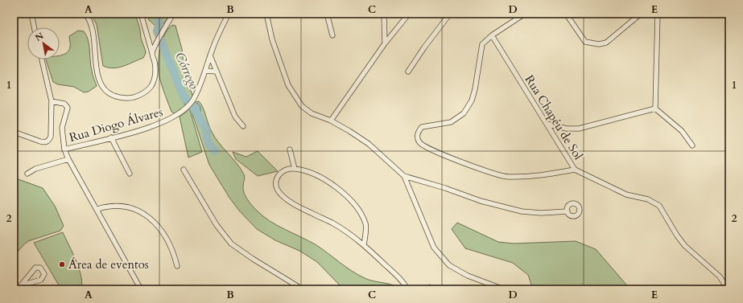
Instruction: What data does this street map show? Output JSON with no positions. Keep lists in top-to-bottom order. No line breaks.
{"streets":{"street":["Rua Chapéu de Sol","Rua Diogo Álvares"]},"water":["Córrego"],"places":["Área de eventos"],"north":"top left","grid":{"columns":["A","B","C","D","E"],"rows":["1","2"]}}
